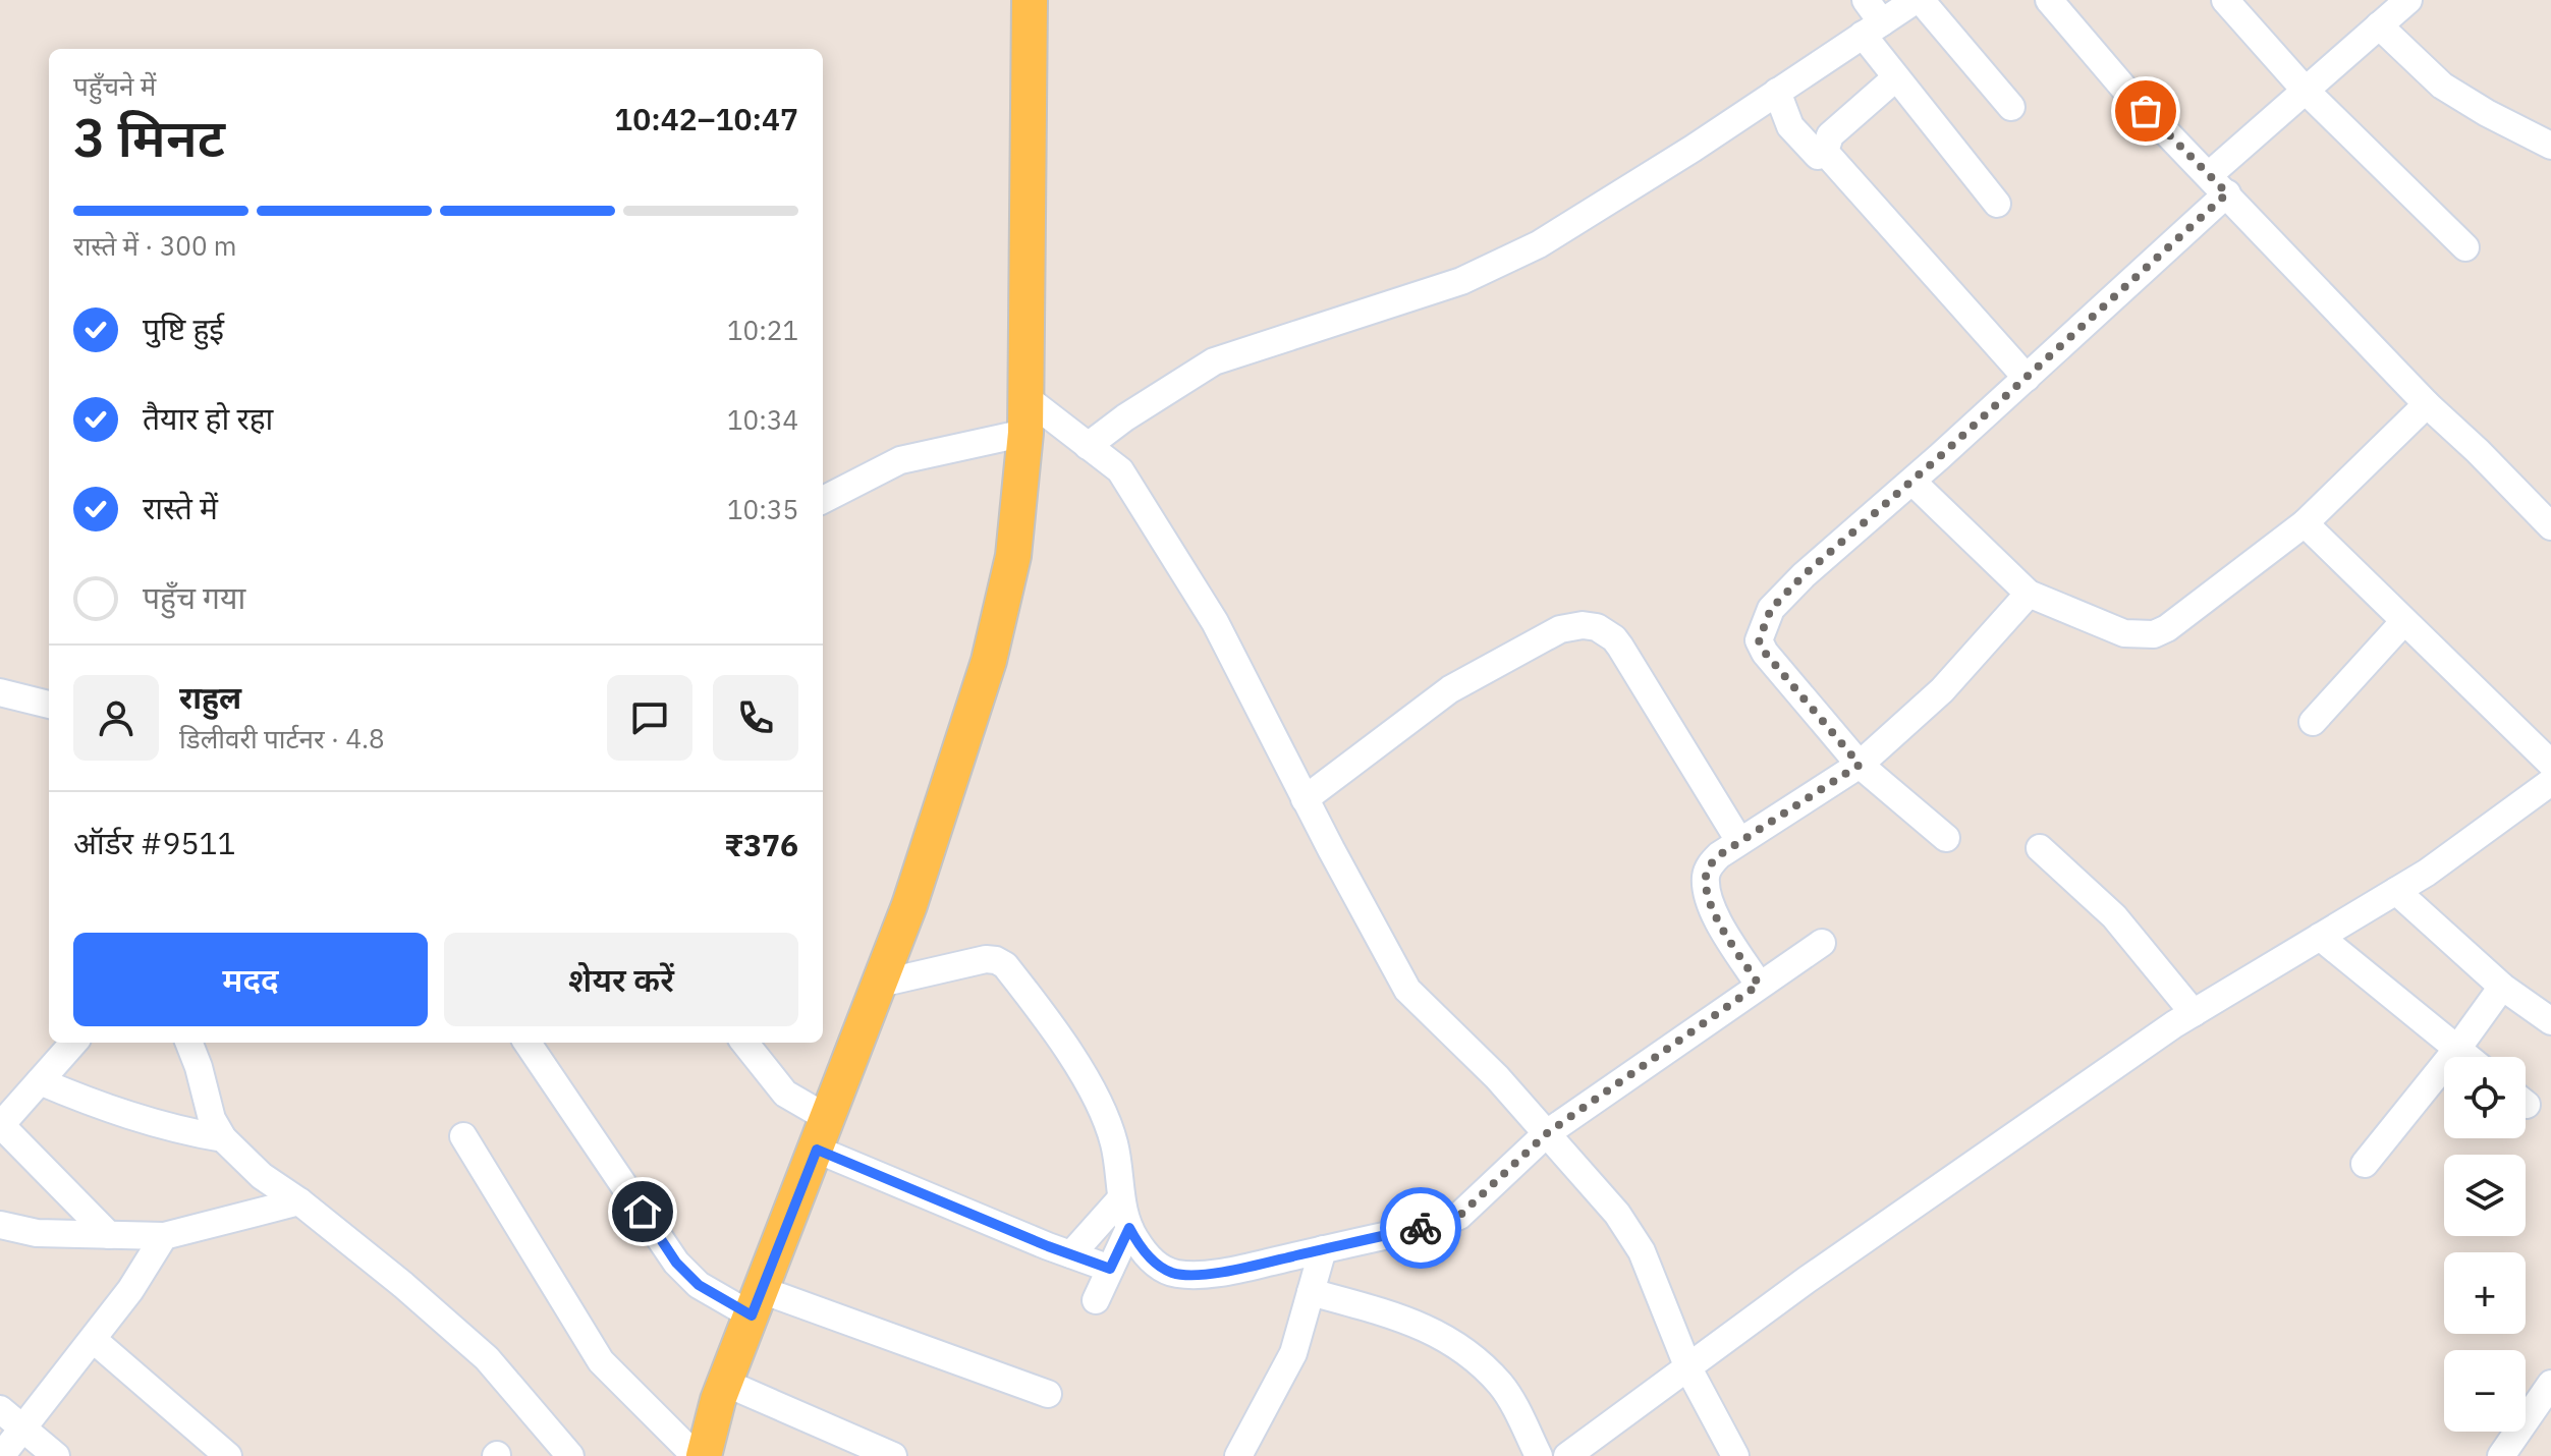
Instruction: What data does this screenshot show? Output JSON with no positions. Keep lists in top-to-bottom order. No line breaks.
{"page":{"heading":["3 मिनट","पहुँचने में","10:42–10:47"],"panel":["राहुल","डिलीवरी पार्टनर · 4.8","ऑर्डर #9511","₹376"],"bar":"रास्ते में · 300 m","list":[["पुष्टि हुई","10:21"],["तैयार हो रहा","10:34"],["रास्ते में","10:35"],"पहुँच गया"],"buttons":["मदद","शेयर करें"],"map_buttons":["+","−"]}}
